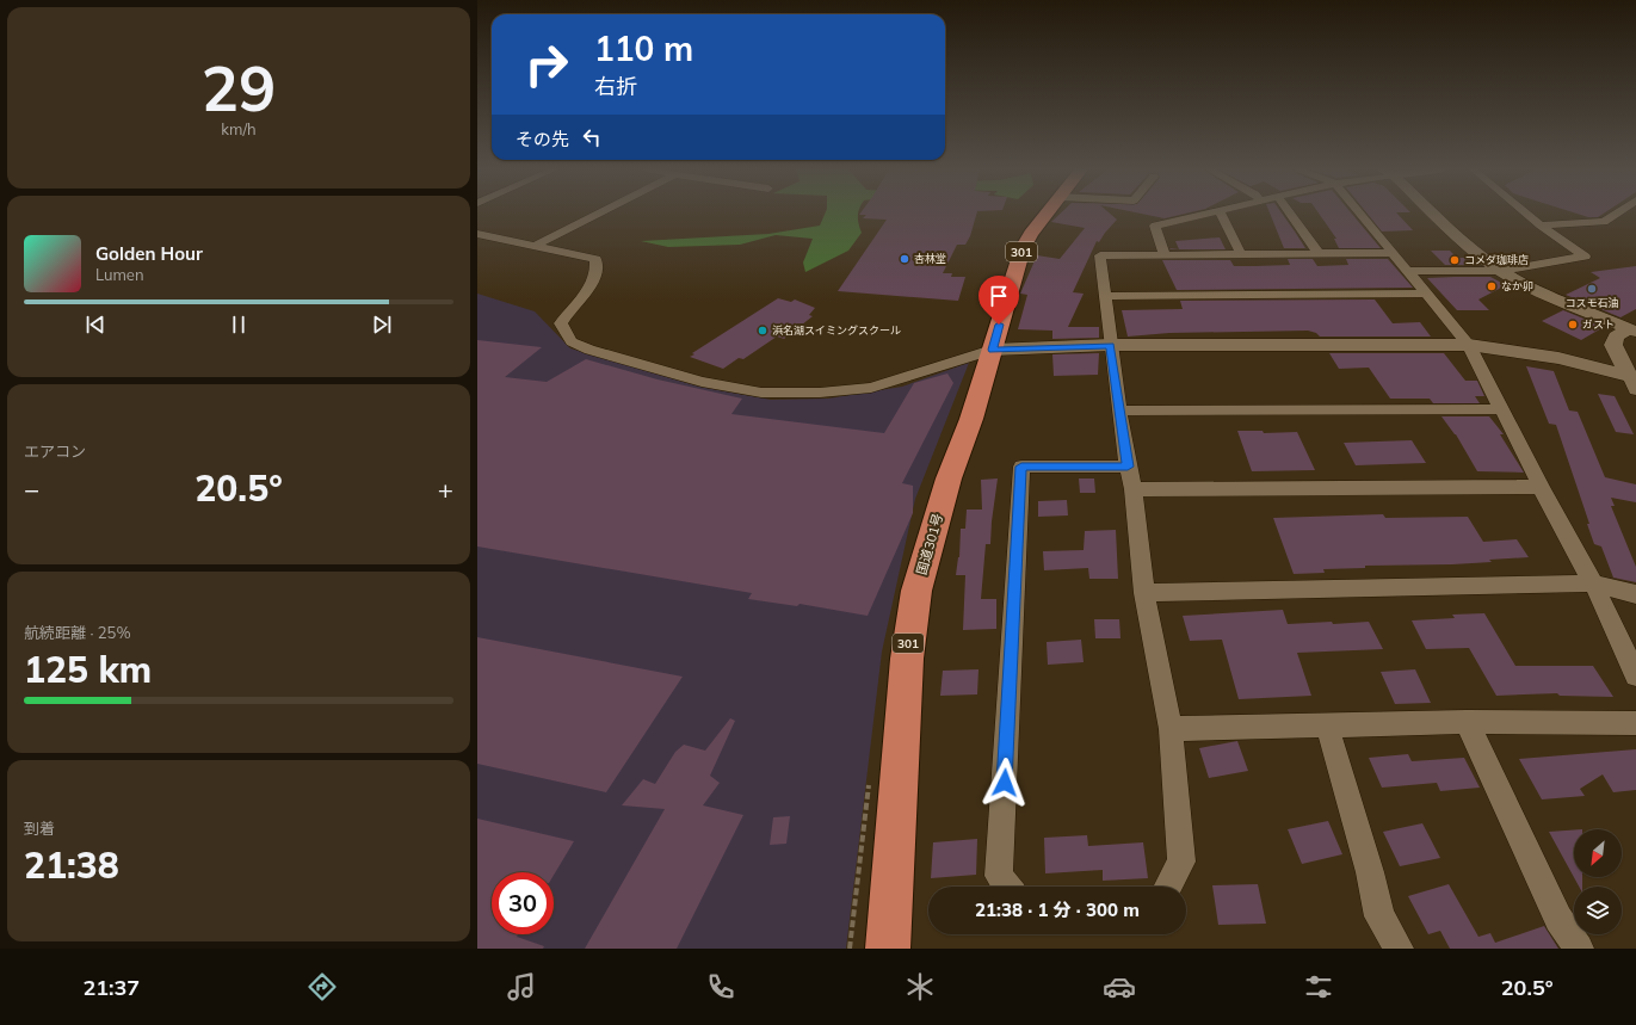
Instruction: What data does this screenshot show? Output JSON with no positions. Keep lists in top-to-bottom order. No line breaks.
{"streets":{"highway":["301","国道301号"]},"places":["杏林堂","コメダ珈琲店","なか卯","コスモ石油","ガスト","浜名湖スイミングスクール"],"north":"bottom left","page":{"tile":[["29","km/h"],"エアコン",["航続距離 · 25%","125 km"],["到着","21:38"]],"turn":["110 m","右折"],"then":"その先","song":["Golden Hour","Lumen"],"heat":["−","20.5°","+"],"limit":"30","trip":"21:38 · 1 分 · 300 m","tabs":["21:37","20.5°"]}}
